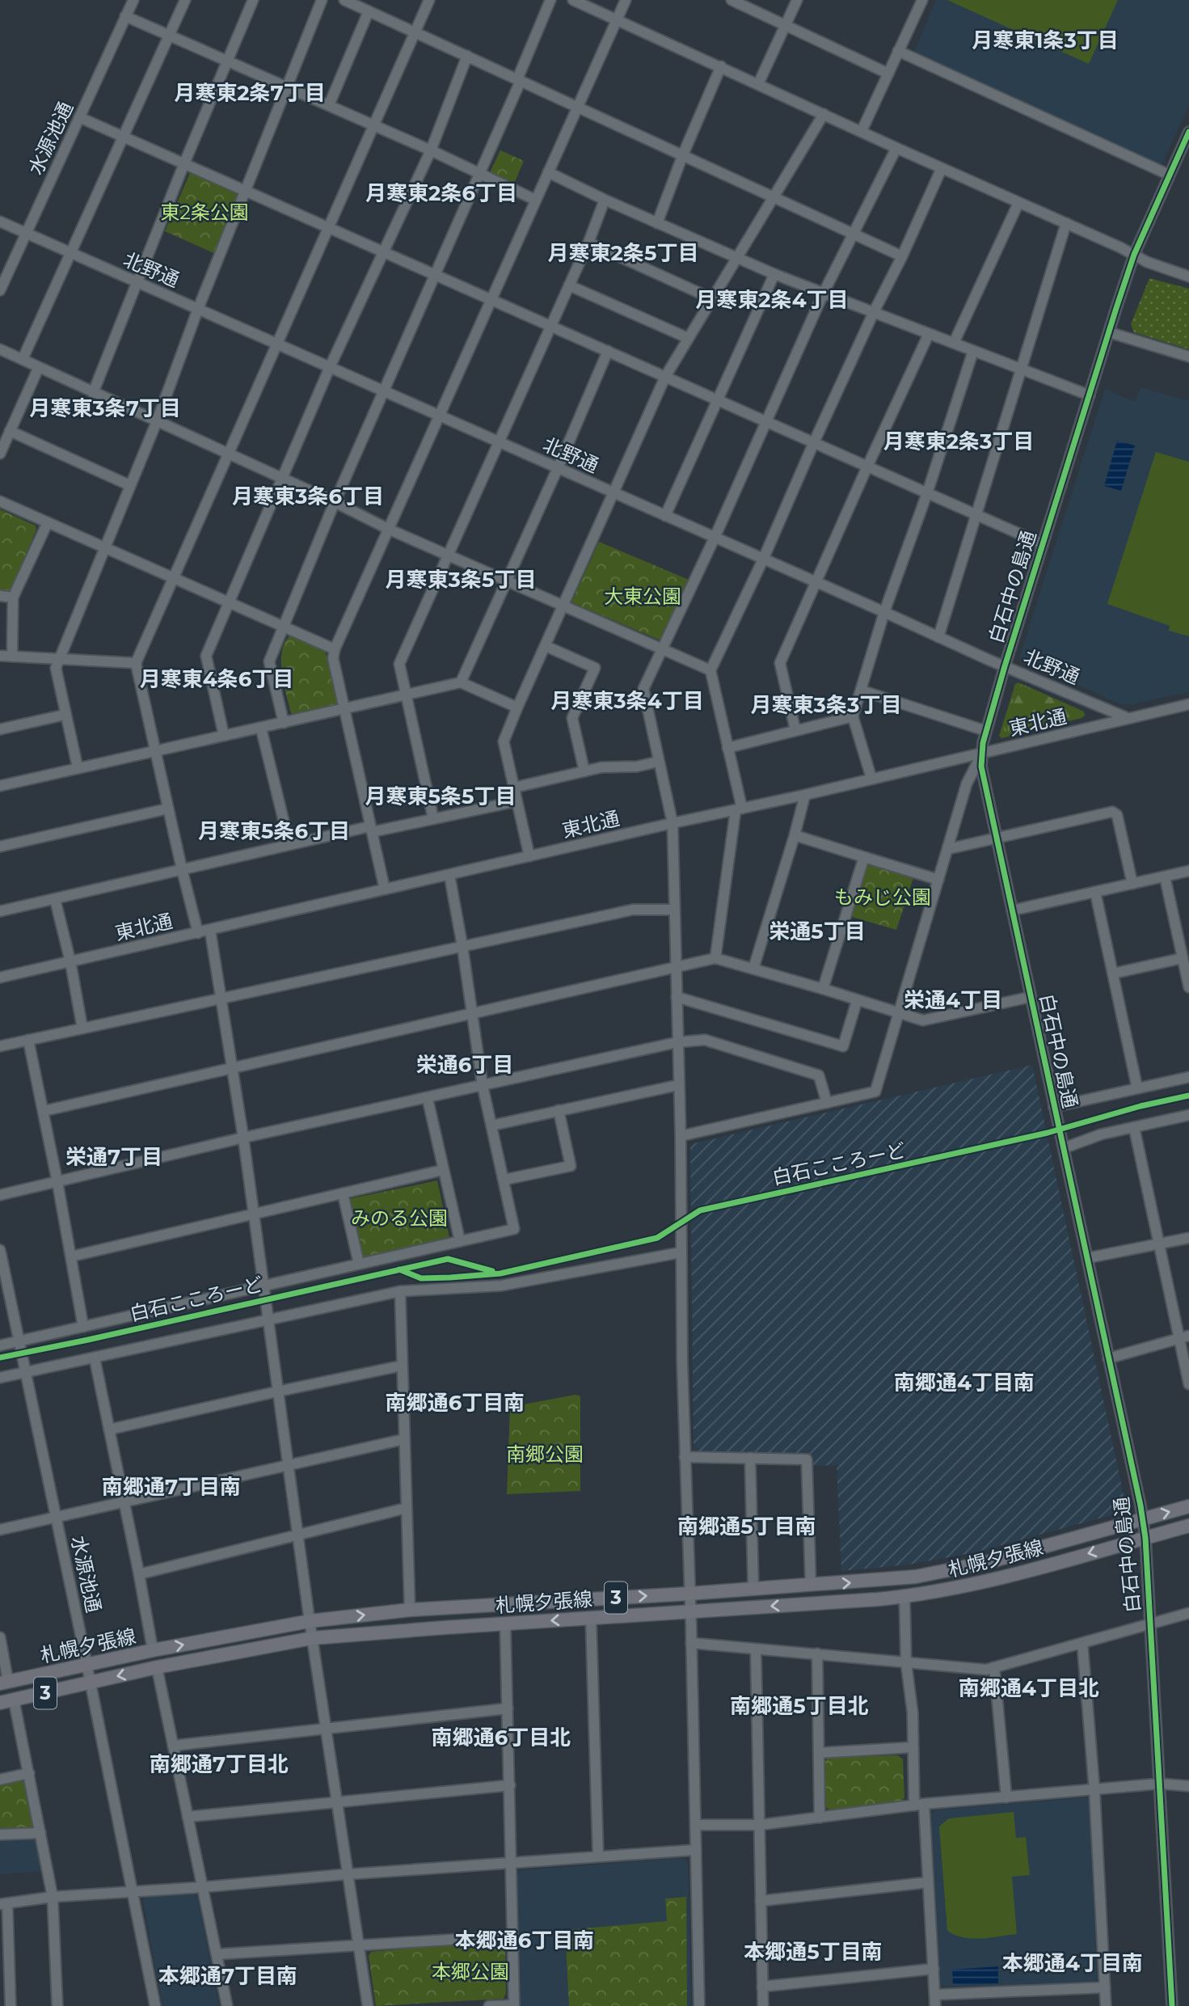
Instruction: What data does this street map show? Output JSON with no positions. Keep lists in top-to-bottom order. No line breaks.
{"streets":{"main road":["札幌夕張線","3"],"street":["水源池通","北野通","白石中の島通","東北通"],"cycle path":["白石こころーど"]},"crossings":[["水源池通","北野通"],["水源池通","札幌夕張線"],["北野通","白石中の島通"],["北野通","東北通"],["白石中の島通","東北通"],["白石中の島通","札幌夕張線"]],"districts":["月寒東1条3丁目","月寒東2条7丁目","月寒東2条6丁目","月寒東2条5丁目","月寒東2条4丁目","月寒東3条7丁目","月寒東2条3丁目","月寒東3条6丁目","月寒東3条5丁目","月寒東4条6丁目","月寒東3条4丁目","月寒東3条3丁目","月寒東5条5丁目","月寒東5条6丁目","栄通5丁目","栄通4丁目","栄通6丁目","栄通7丁目","南郷通4丁目南","南郷通6丁目南","南郷通7丁目南","南郷通5丁目南","南郷通4丁目北","南郷通5丁目北","南郷通6丁目北","南郷通7丁目北","本郷通6丁目南","本郷通5丁目南","本郷通4丁目南","本郷通7丁目南"],"parks":["東2条公園","大東公園","もみじ公園","みのる公園","南郷公園","本郷公園"]}
